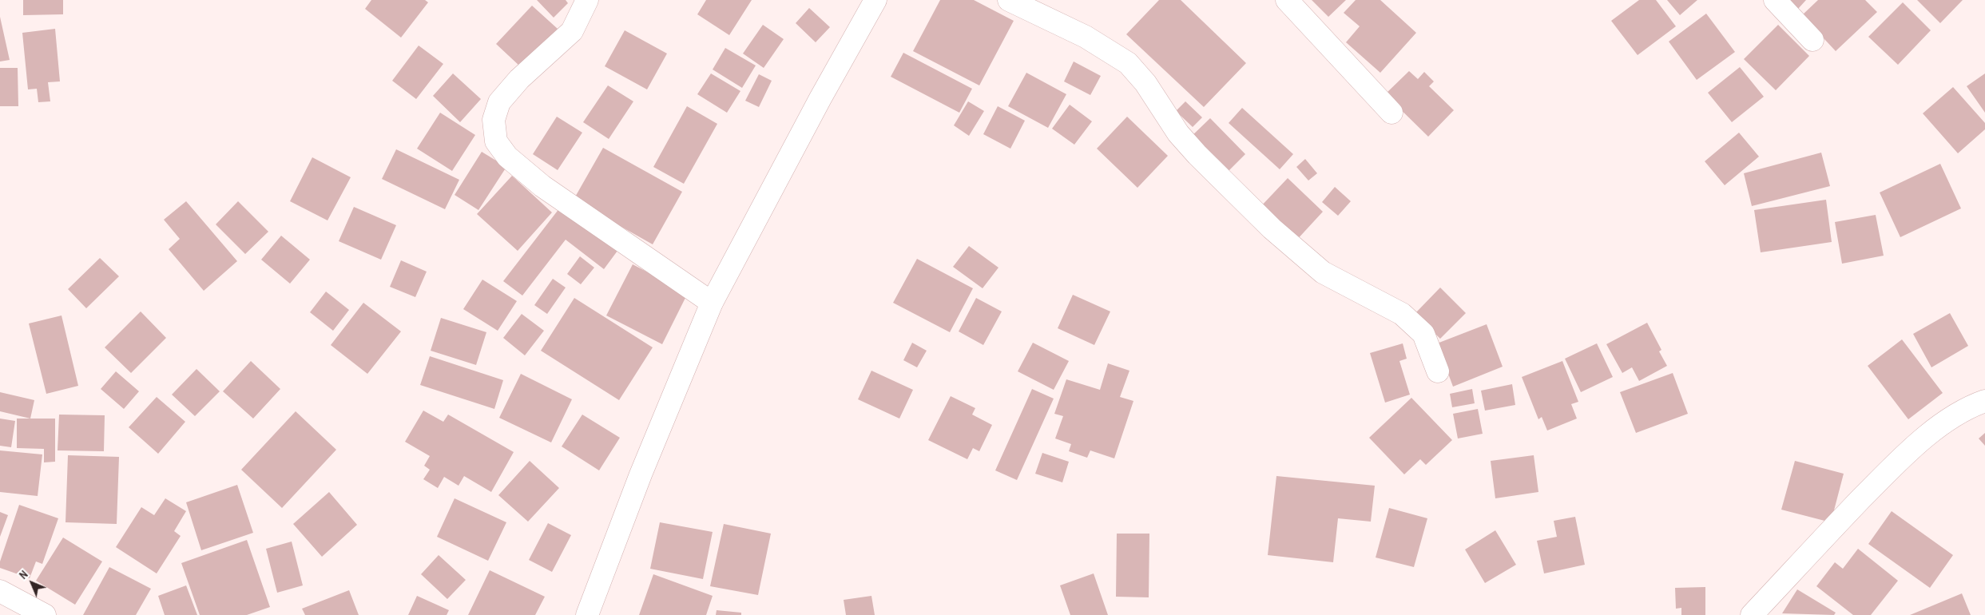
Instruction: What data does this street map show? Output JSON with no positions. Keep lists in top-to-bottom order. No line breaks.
{"north":"top left"}
